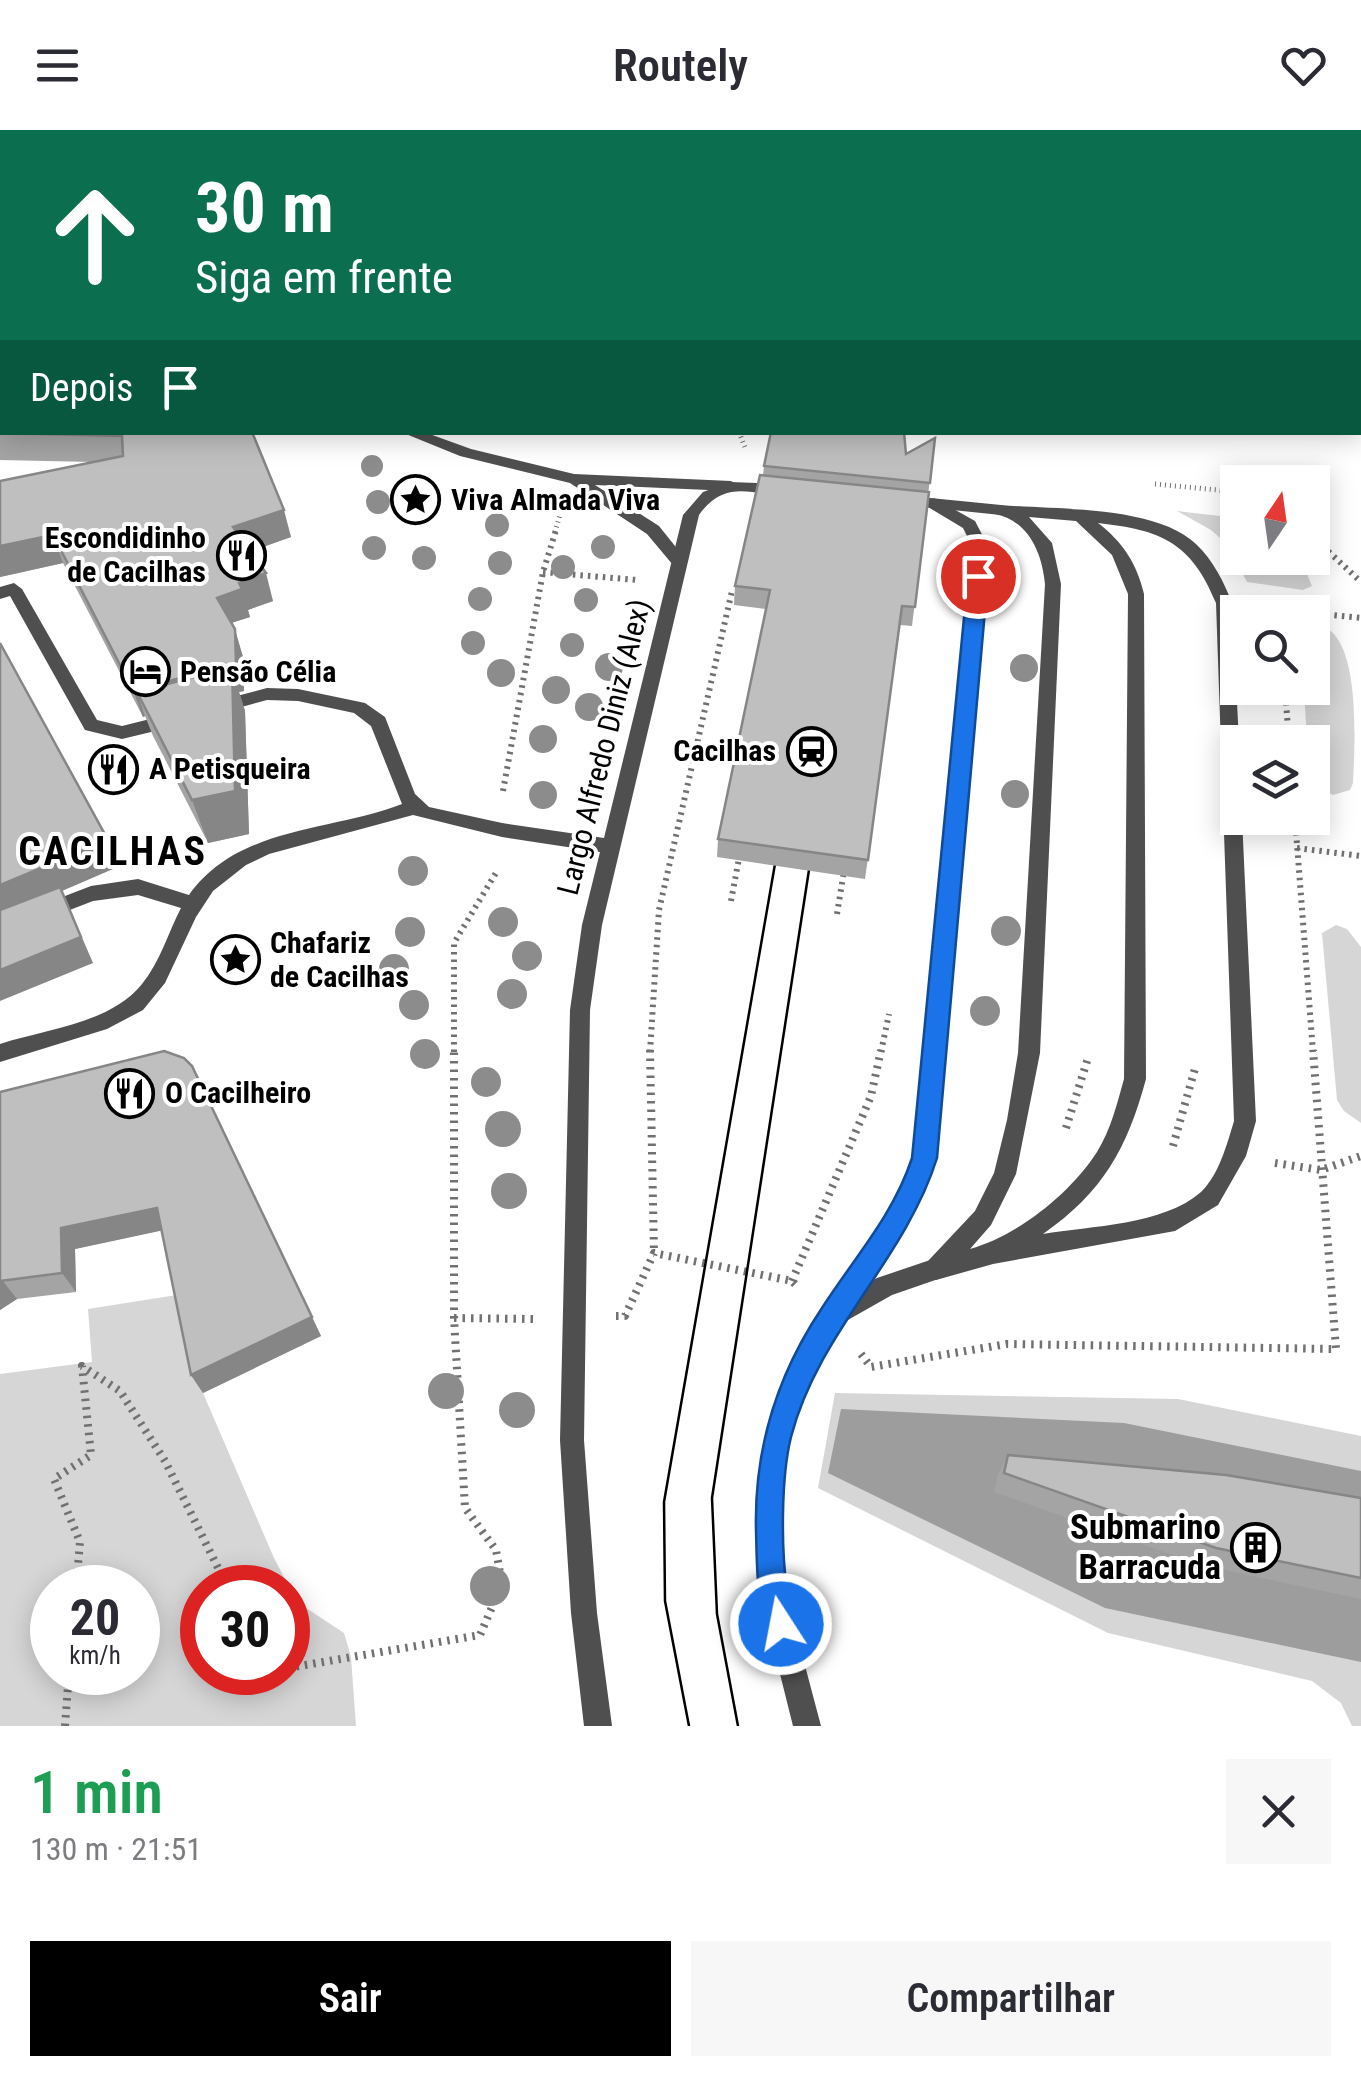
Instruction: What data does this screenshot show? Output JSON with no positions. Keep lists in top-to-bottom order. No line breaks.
{"streets":{"street":["Largo Alfredo Diniz (Alex)"]},"districts":["CACILHAS"],"places":{"place":["Viva Almada Viva","Chafariz de Cacilhas"],"restaurant":["Escondidinho de Cacilhas","A Petisqueira","O Cacilheiro"],"hotel":["Pensão Célia"],"station":["Cacilhas"],"building":["Submarino Barracuda"]},"north":"top","page":{"header":"Routely","turn":["30 m","Siga em frente"],"then":"Depois","speed":"20 km/h","limit":"30","heading":["1 min","130 m · 21:51"],"buttons":["Sair","Compartilhar"]}}
